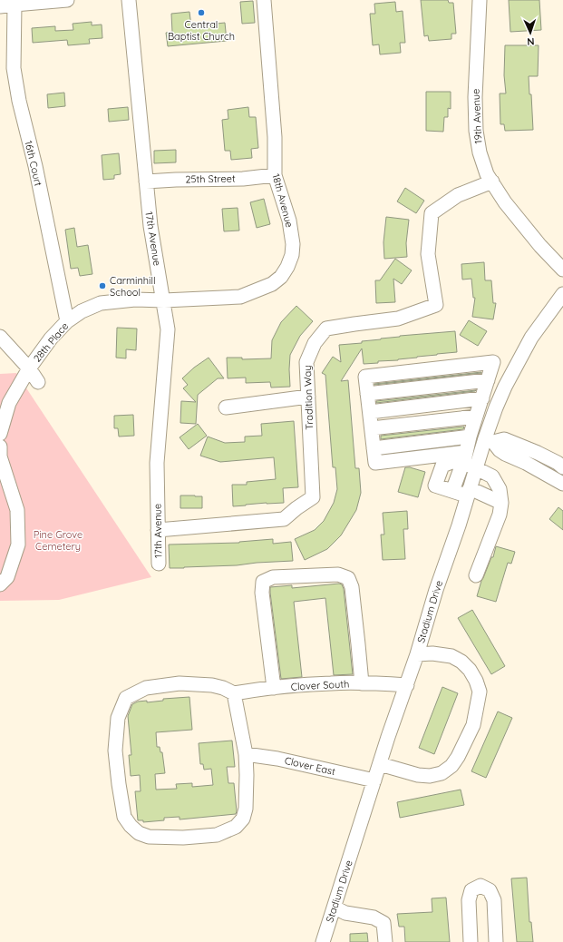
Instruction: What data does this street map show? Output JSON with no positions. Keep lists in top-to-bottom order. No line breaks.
{"streets":{"street":["19th Avenue","16th Court","25th Street","18th Avenue","17th Avenue","28th Place","Tradition Way","Stadium Drive","Clover South","Clover East"]},"crossings":[["19th Avenue","Tradition Way"],["16th Court","28th Place"],["25th Street","18th Avenue"],["25th Street","17th Avenue"],["18th Avenue","17th Avenue"],["18th Avenue","28th Place"],["17th Avenue","28th Place"],["17th Avenue","Tradition Way"],["Stadium Drive","Clover South"],["Stadium Drive","Clover East"]],"parks":["Pine Grove Cemetery"],"places":["Central Baptist Church","Carminhill School"],"north":"bottom"}
